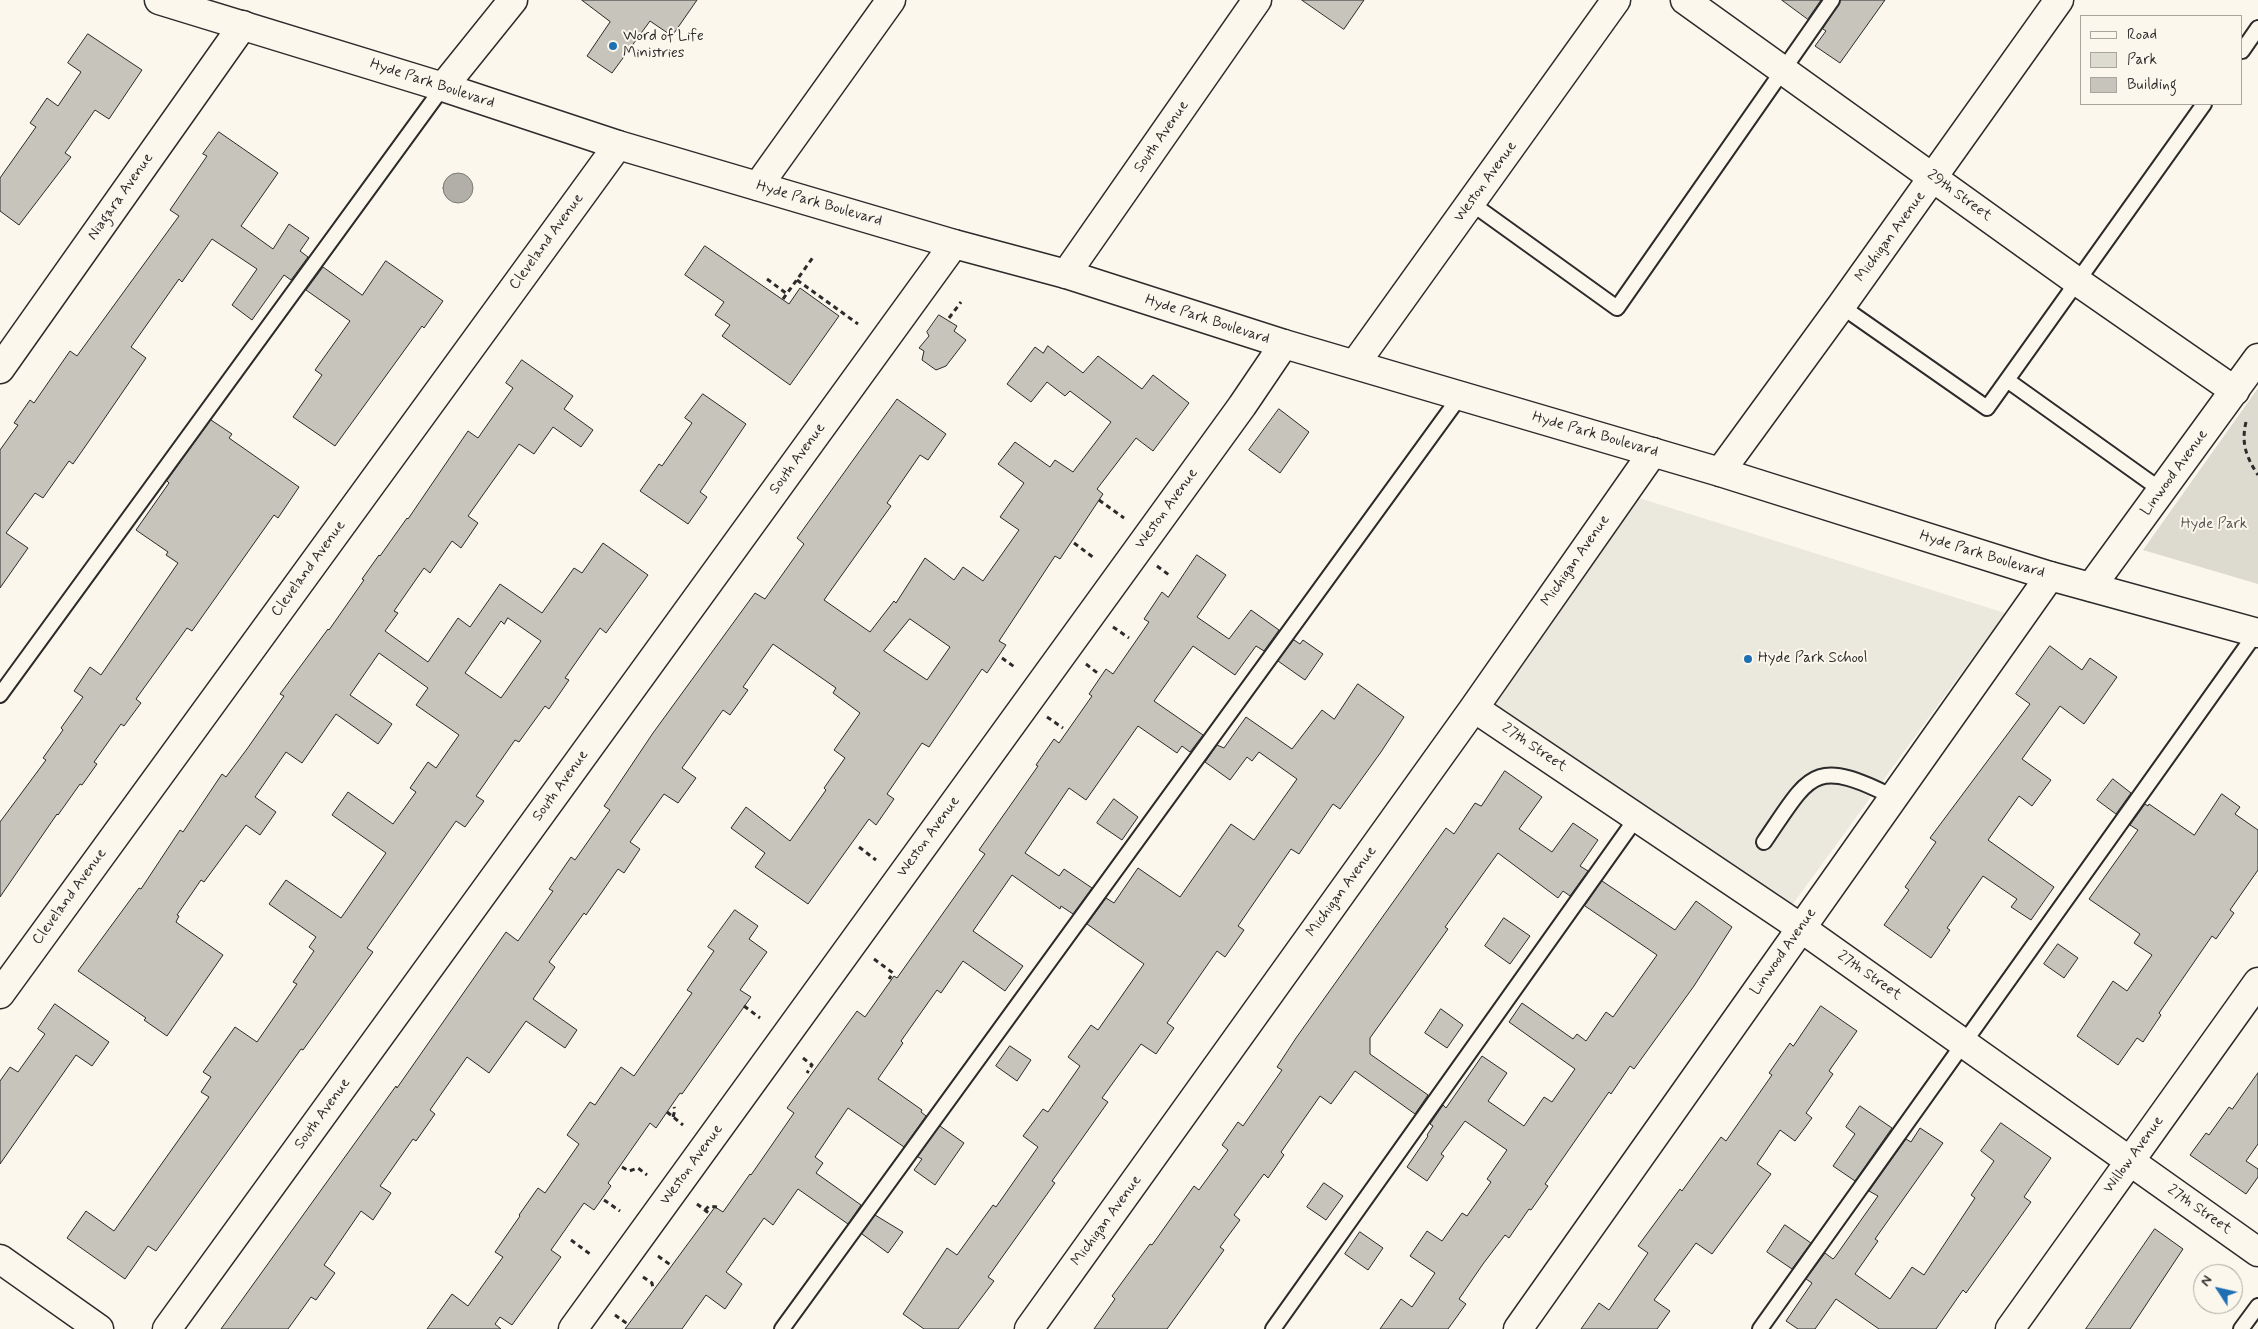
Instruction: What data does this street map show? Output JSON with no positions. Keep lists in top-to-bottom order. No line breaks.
{"streets":{"street":["Hyde Park Boulevard","South Avenue","Weston Avenue","29th Street","Niagara Avenue","Michigan Avenue","Cleveland Avenue","Linwood Avenue","27th Street","Willow Avenue"]},"crossings":[["Hyde Park Boulevard","South Avenue"],["Hyde Park Boulevard","Weston Avenue"],["Hyde Park Boulevard","Niagara Avenue"],["Hyde Park Boulevard","Michigan Avenue"],["Hyde Park Boulevard","Cleveland Avenue"],["Hyde Park Boulevard","Linwood Avenue"],["29th Street","Michigan Avenue"],["29th Street","Linwood Avenue"],["Michigan Avenue","27th Street"],["Linwood Avenue","27th Street"],["27th Street","Willow Avenue"]],"parks":["Hyde Park"],"places":["Word of Life Ministries","Hyde Park School"],"legend":["Road","Park","Building"],"north":"top left"}
